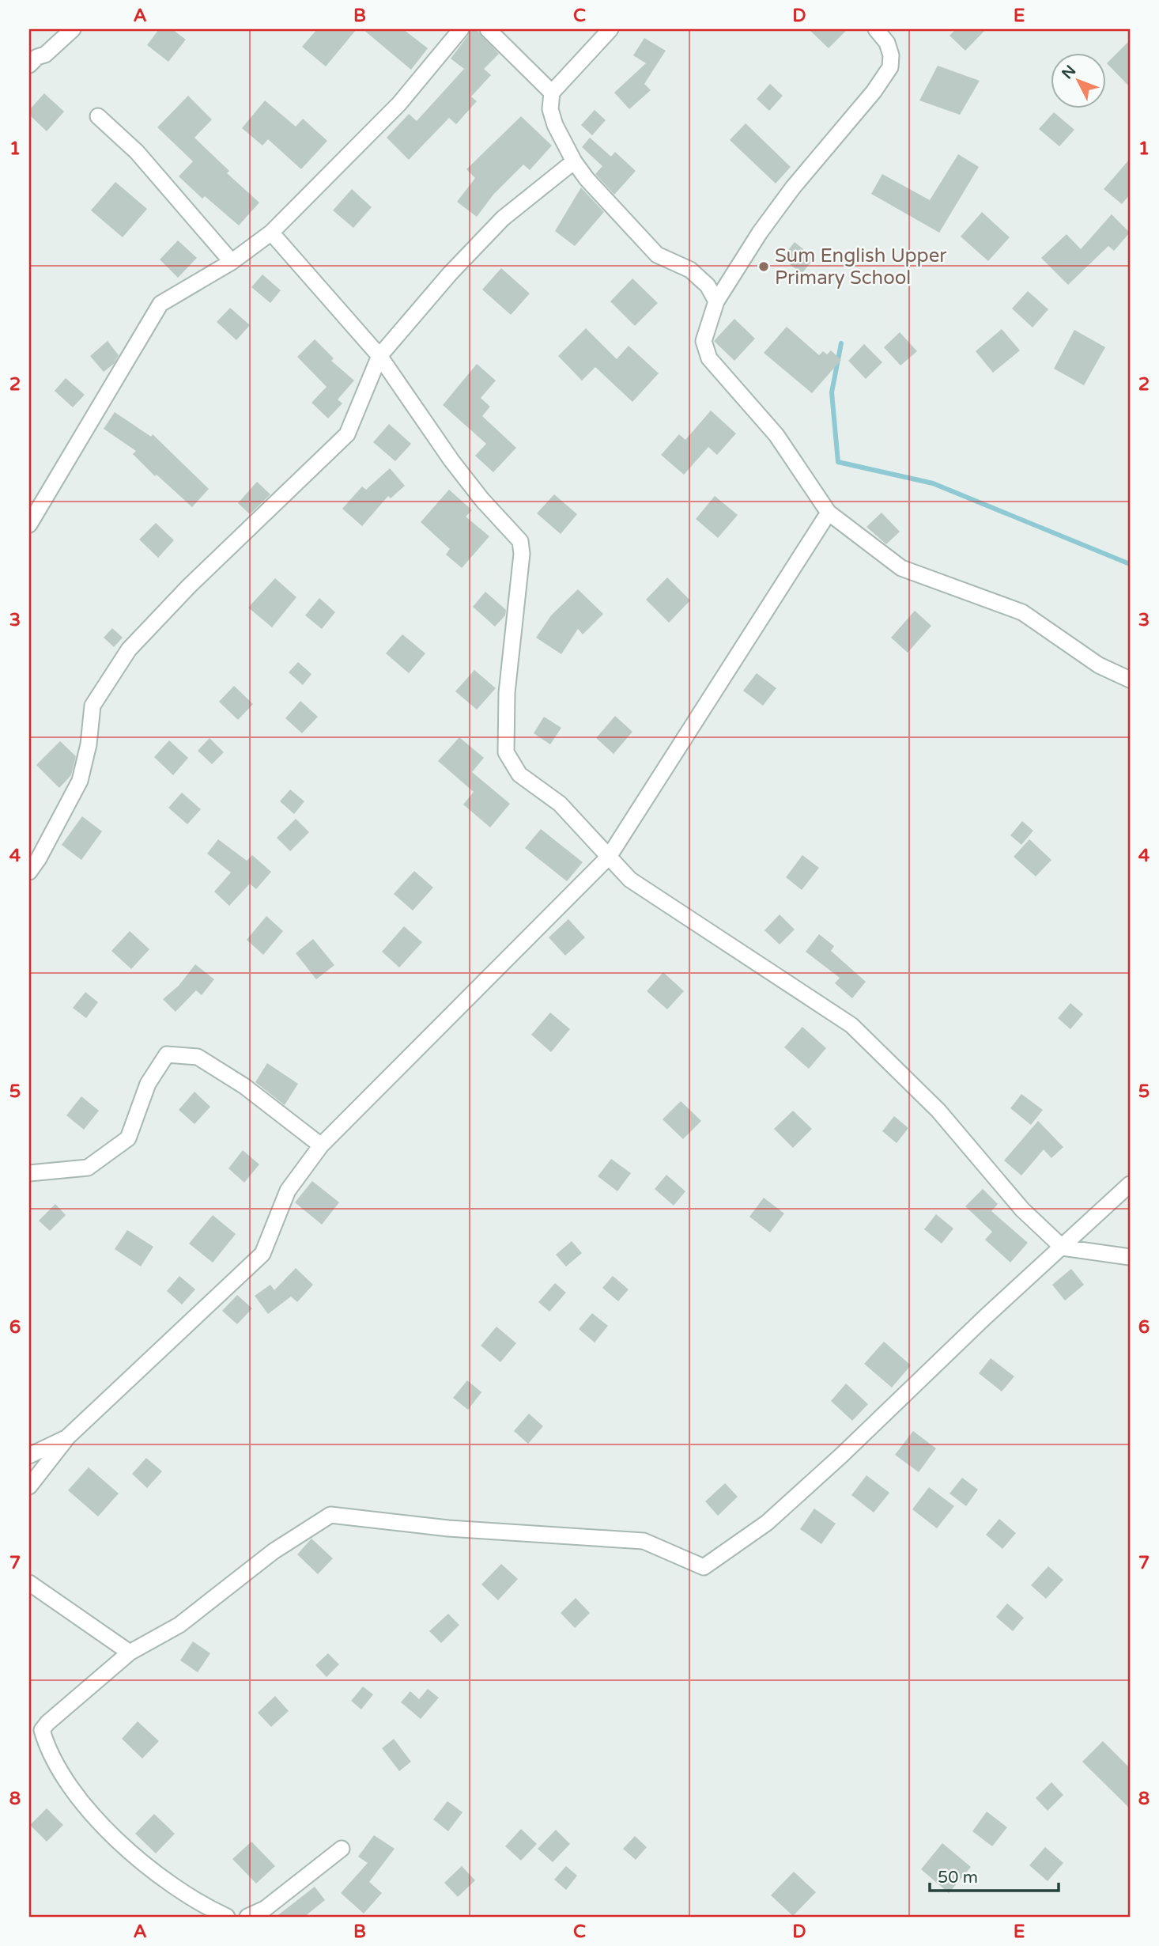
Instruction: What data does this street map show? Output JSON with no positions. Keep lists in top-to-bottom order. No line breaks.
{"places":["Sum English Upper Primary School"],"scale_bar":"50 m","north":"top left","grid":{"columns":["A","B","C","D","E"],"rows":["1","2","3","4","5","6","7","8"]}}
